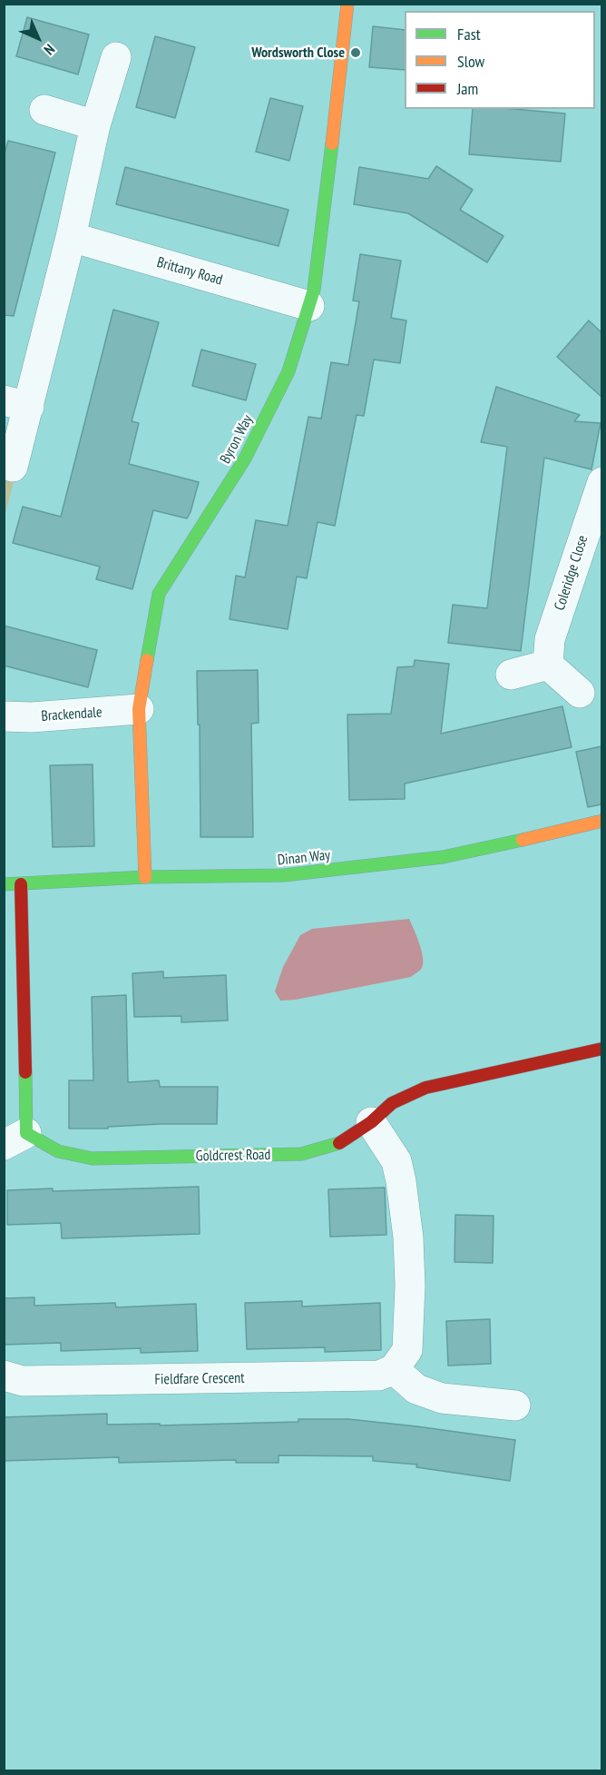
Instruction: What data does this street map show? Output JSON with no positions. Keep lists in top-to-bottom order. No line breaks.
{"streets":{"street":["Brittany Road","Byron Way","Coleridge Close","Brackendale","Dinan Way","Goldcrest Road","Fieldfare Crescent"]},"crossings":[["Brittany Road","Byron Way"],["Byron Way","Brackendale"],["Byron Way","Dinan Way"],["Dinan Way","Goldcrest Road"]],"places":["Wordsworth Close"],"legend":["Fast","Slow","Jam"],"north":"bottom right"}
